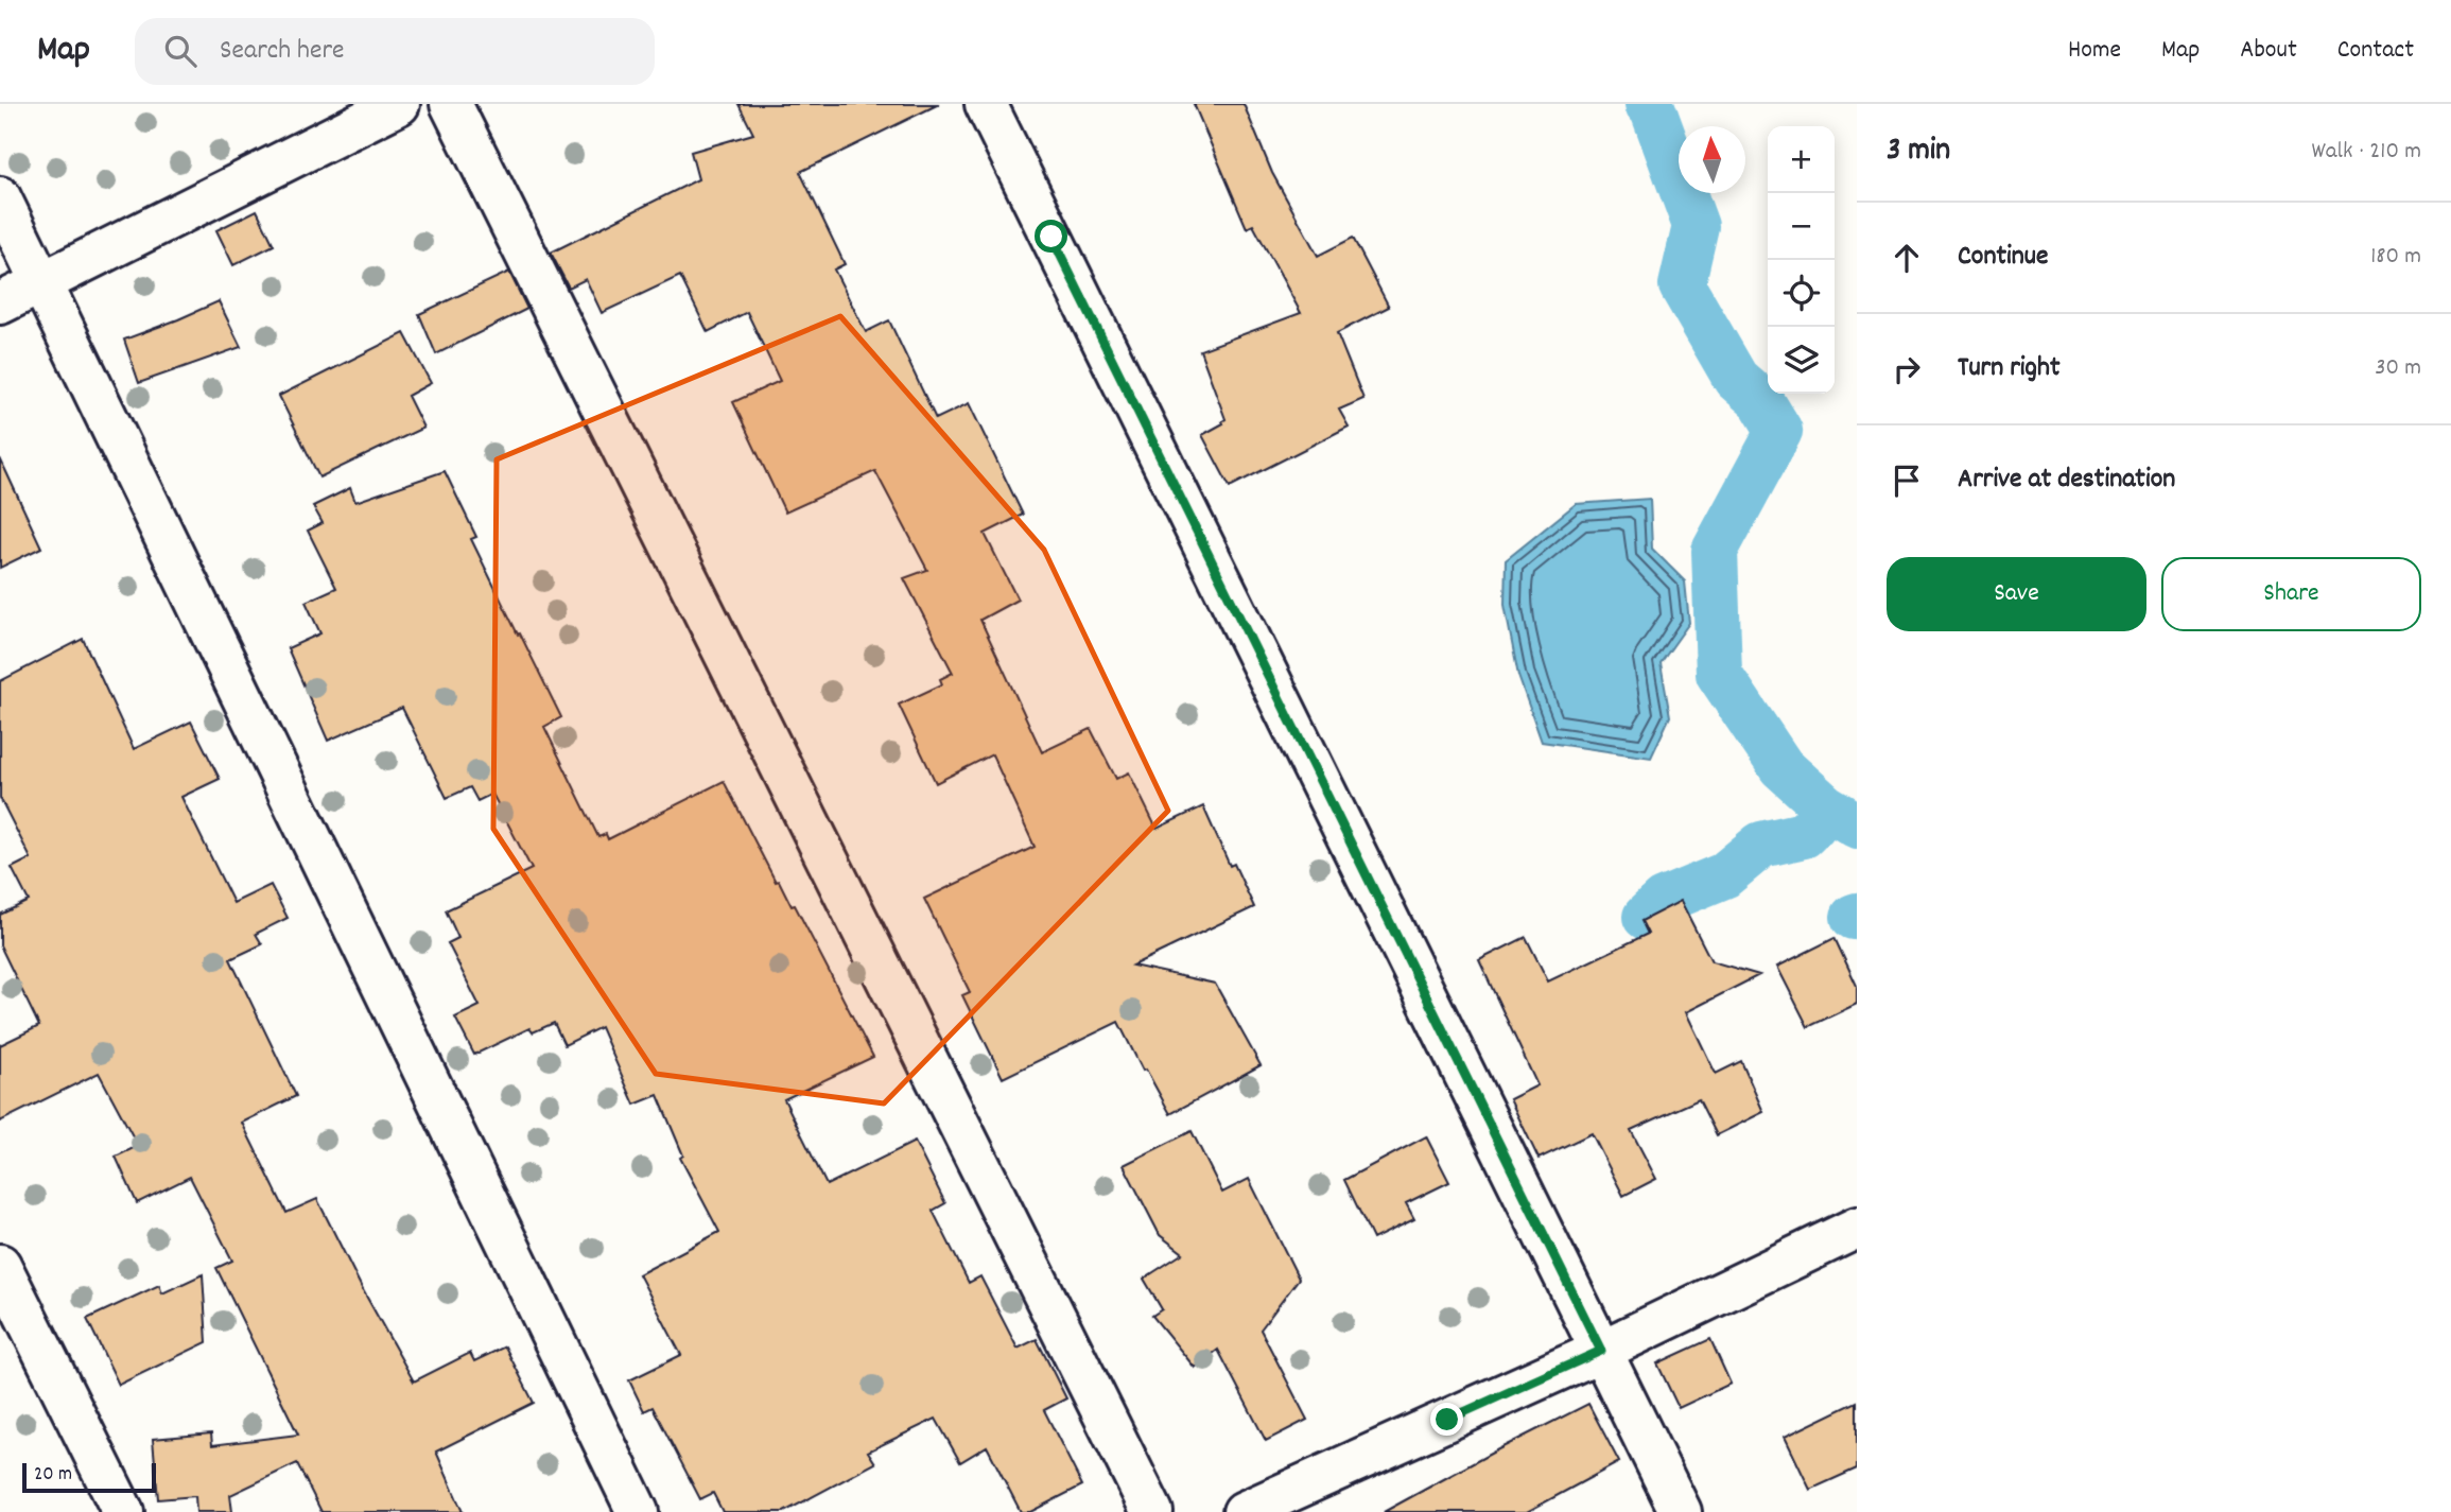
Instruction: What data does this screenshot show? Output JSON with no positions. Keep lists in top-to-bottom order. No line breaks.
{"scale_bar":"20 m","north":"top","page":{"header":"Map","search":"Search here","nav":["Home","Map","About","Contact"],"heading":["3 min","Walk · 210 m"],"map_buttons":["+","−"],"list":[["Continue","180 m"],["Turn right","30 m"],"Arrive at destination"],"buttons":["Save","Share"],"scale":"20 m"}}
